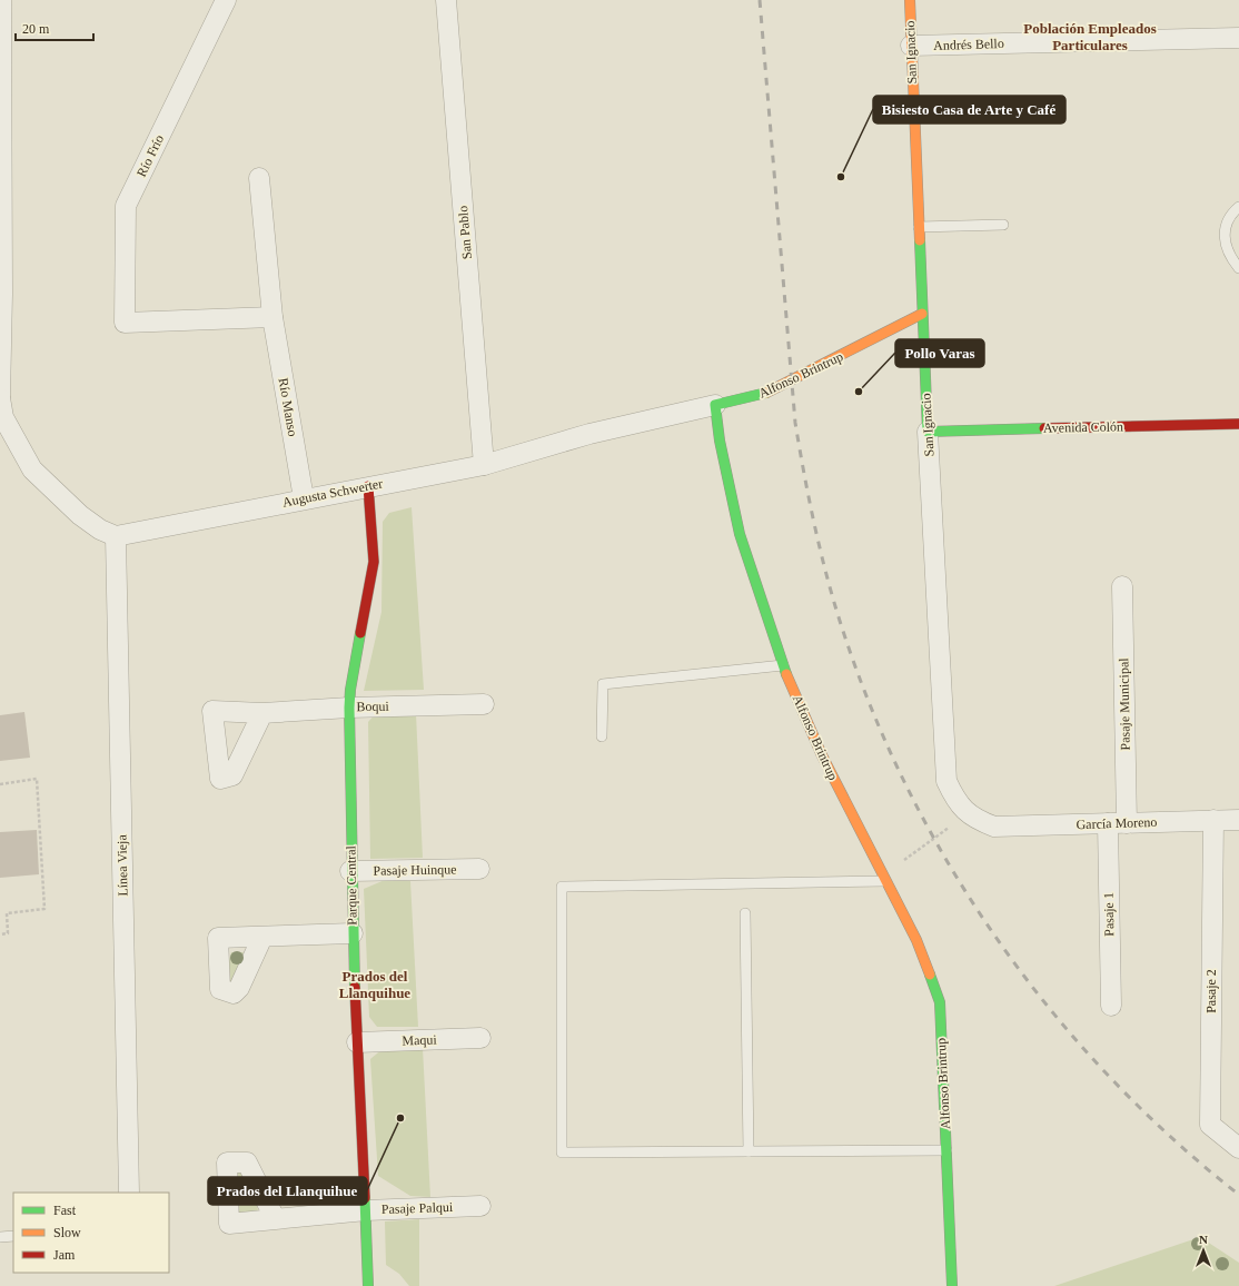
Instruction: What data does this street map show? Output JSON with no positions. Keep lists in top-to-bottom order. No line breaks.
{"streets":{"street":["Andrés Bello","San Ignacio","Río Frío","San Pablo","Alfonso Brintrup","Río Manso","Avenida Colón","Augusta Schwerter","Pasaje Municipal","Boqui","García Moreno","Línea Vieja","Pasaje Huinque","Parque Central","Pasaje 1","Pasaje 2","Maqui","Pasaje Palqui"]},"crossings":[["Andrés Bello","San Ignacio"],["San Ignacio","Alfonso Brintrup"],["San Ignacio","Avenida Colón"],["San Ignacio","García Moreno"],["Río Frío","Río Manso"],["San Pablo","Augusta Schwerter"],["Alfonso Brintrup","Augusta Schwerter"],["Río Manso","Augusta Schwerter"],["Augusta Schwerter","Línea Vieja"],["Augusta Schwerter","Parque Central"],["Pasaje Municipal","García Moreno"],["Pasaje Municipal","Pasaje 1"],["Boqui","Parque Central"],["García Moreno","Pasaje 1"],["García Moreno","Pasaje 2"],["Pasaje Huinque","Parque Central"],["Parque Central","Maqui"],["Parque Central","Pasaje Palqui"]],"districts":["Población Empleados Particulares","Prados del Llanquihue"],"places":["Bisiesto Casa de Arte y Café","Pollo Varas","Prados del Llanquihue"],"legend":["Fast","Slow","Jam"],"scale_bar":"20 m","north":"top"}
